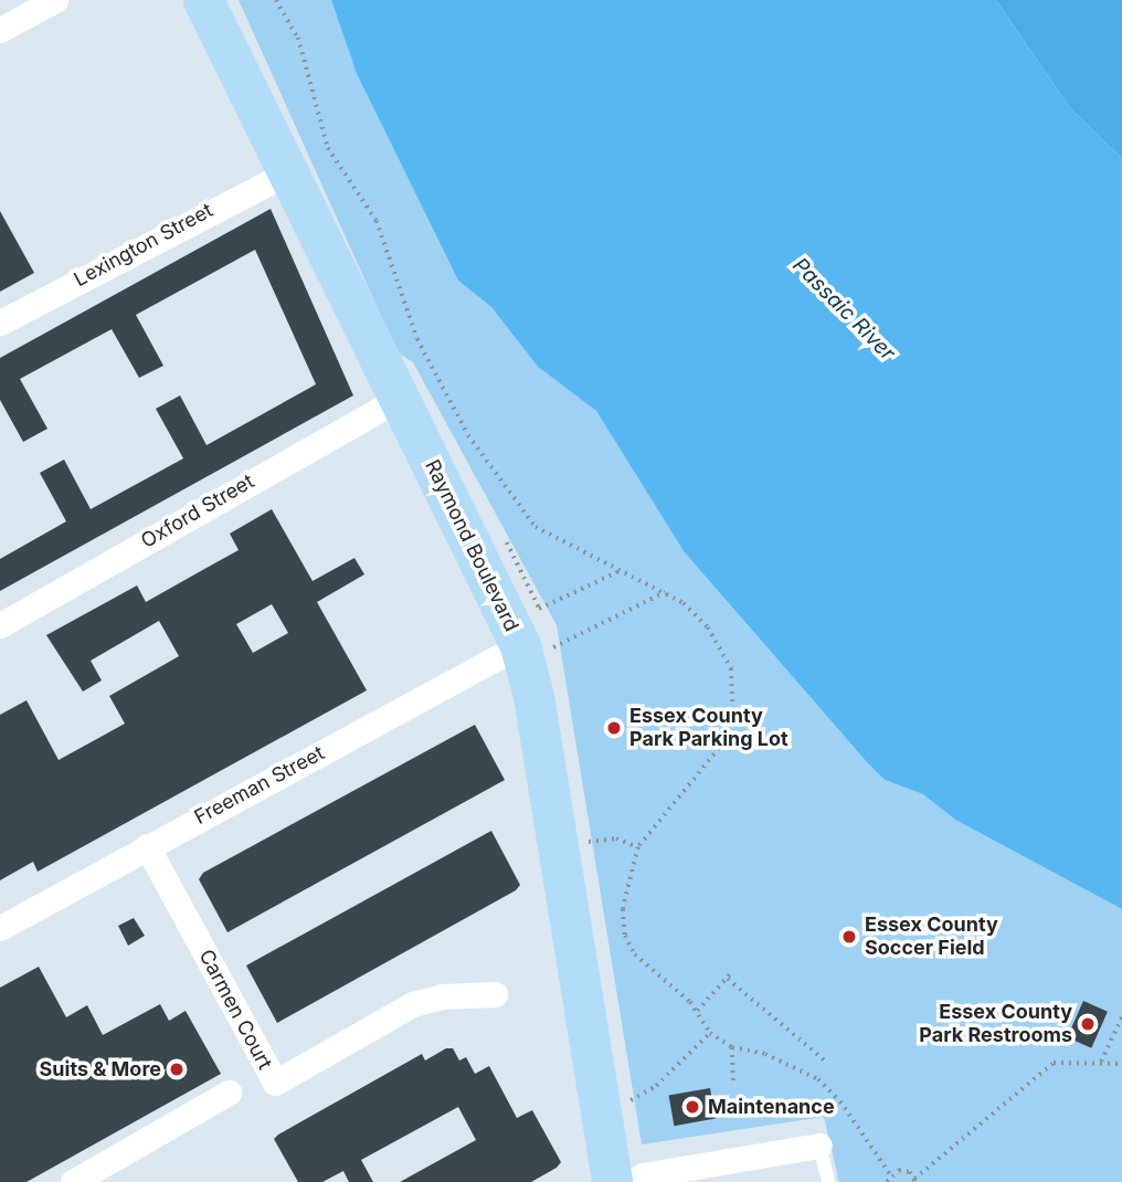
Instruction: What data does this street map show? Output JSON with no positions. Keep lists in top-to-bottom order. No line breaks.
{"streets":{"main road":["Raymond Boulevard"],"street":["Lexington Street","Oxford Street","Freeman Street","Carmen Court"]},"crossings":[["Lexington Street","Raymond Boulevard"],["Oxford Street","Raymond Boulevard"],["Raymond Boulevard","Freeman Street"],["Freeman Street","Carmen Court"]],"water":["Passaic River"],"places":["Essex County Park Parking Lot","Essex County Soccer Field","Essex County Park Restrooms","Suits & More","Maintenance"]}
